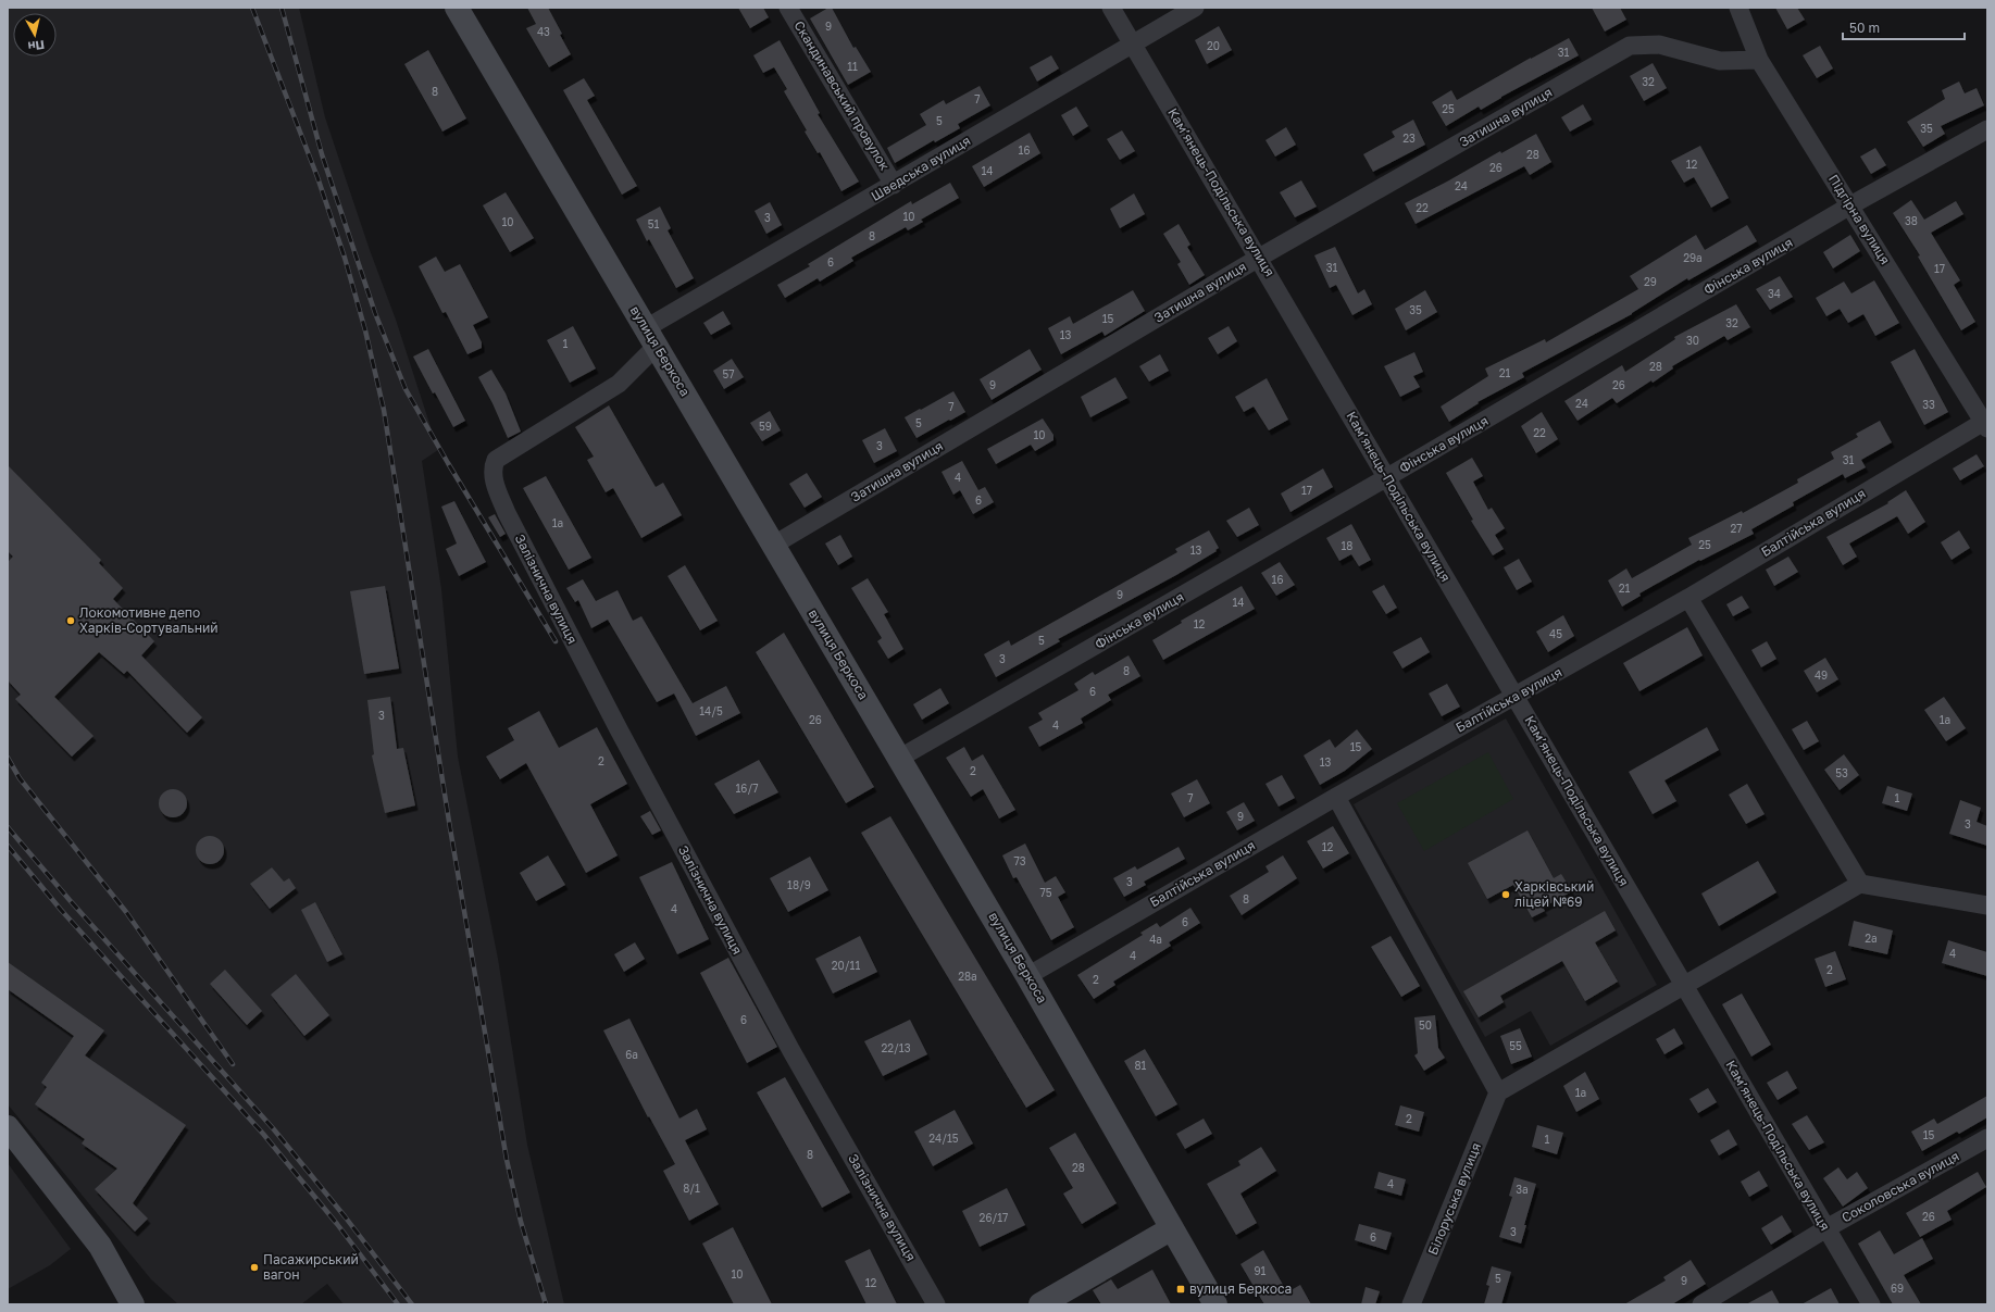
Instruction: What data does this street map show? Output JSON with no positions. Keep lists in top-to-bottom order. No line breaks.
{"streets":{"street":["Скандинавський провулок","Затишна вулиця","Шведська вулиця","Кам’янець-Подільська вулиця","Підгірна вулиця","Фінська вулиця","вулиця Беркоса","Балтійська вулиця","Залізнична вулиця","Соколовська вулиця","Білоруська вулиця"]},"crossings":[["Скандинавський провулок","Шведська вулиця"],["Затишна вулиця","Кам’янець-Подільська вулиця"],["Затишна вулиця","Підгірна вулиця"],["Затишна вулиця","вулиця Беркоса"],["Шведська вулиця","Кам’янець-Подільська вулиця"],["Шведська вулиця","вулиця Беркоса"],["Шведська вулиця","Залізнична вулиця"],["Кам’янець-Подільська вулиця","Фінська вулиця"],["Кам’янець-Подільська вулиця","Балтійська вулиця"],["Кам’янець-Подільська вулиця","Соколовська вулиця"],["Підгірна вулиця","Фінська вулиця"],["Підгірна вулиця","Балтійська вулиця"],["Фінська вулиця","вулиця Беркоса"],["вулиця Беркоса","Балтійська вулиця"]],"places":{"other":["Локомотивне депо Харків-Сортувальний","Харківський ліцей №69","Пасажирський вагон"],"transit":["вулиця Беркоса"]},"house_numbers":["9","43","20","31","11","32","8","7","25","5","35","23","16","28","12","26","14","24","22","10","3","38","10","51","8","29а","6","31","17","29","34","35","15","32","13","30","1","28","21","57","9","26","24","33","7","5","59","22","10","3","31","4","17","6","1а","27","25","18","13","16","21","9","14","12","45","5","3","8","49","6","14/5","3","26","1а","4","15","2","13","2","53","16/7","7","1","9","3","12","73","3","18/9","75","8","4","6","2а","4а","4","4","20/11","2","28а","2","6","50","55","22/13","6а","81","1а","2","15","24/15","1","8","28","4","8/1","3а","26","26/17","3","6","91","10","5","9","12","69"],"scale_bar":"50 m","north":"bottom"}
